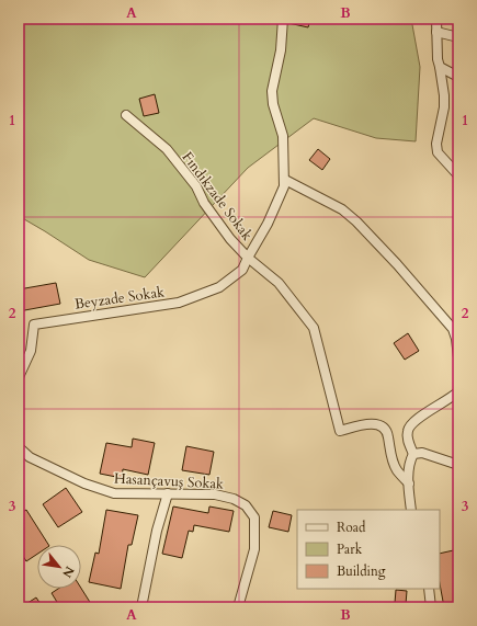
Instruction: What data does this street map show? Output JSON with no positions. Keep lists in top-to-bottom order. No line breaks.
{"streets":{"street":["Fındıkzade Sokak","Beyzade Sokak","Hasançavuş Sokak"]},"crossings":[["Fındıkzade Sokak","Beyzade Sokak"]],"legend":["Road","Park","Building"],"north":"bottom right","grid":{"columns":["A","B"],"rows":["1","2","3"]}}
